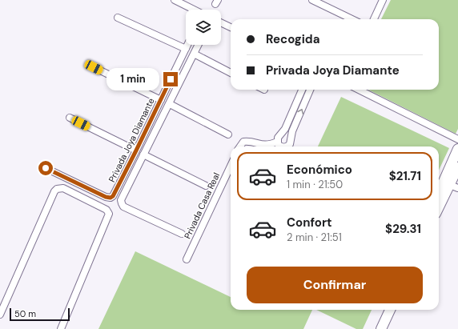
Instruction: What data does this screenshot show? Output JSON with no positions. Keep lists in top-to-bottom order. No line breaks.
{"streets":{"street":["Privada Joya Diamante","Privada Casa Real"]},"scale_bar":"50 m","page":{"banner":["Recogida","Privada Joya Diamante"],"bubble":"1 min","list":[{"name":"Económico","note":"1 min · 21:50","value":"$21.71"},{"name":"Confort","note":"2 min · 21:51","value":"$29.31"}],"buttons":"Confirmar","scale":"50 m"}}
